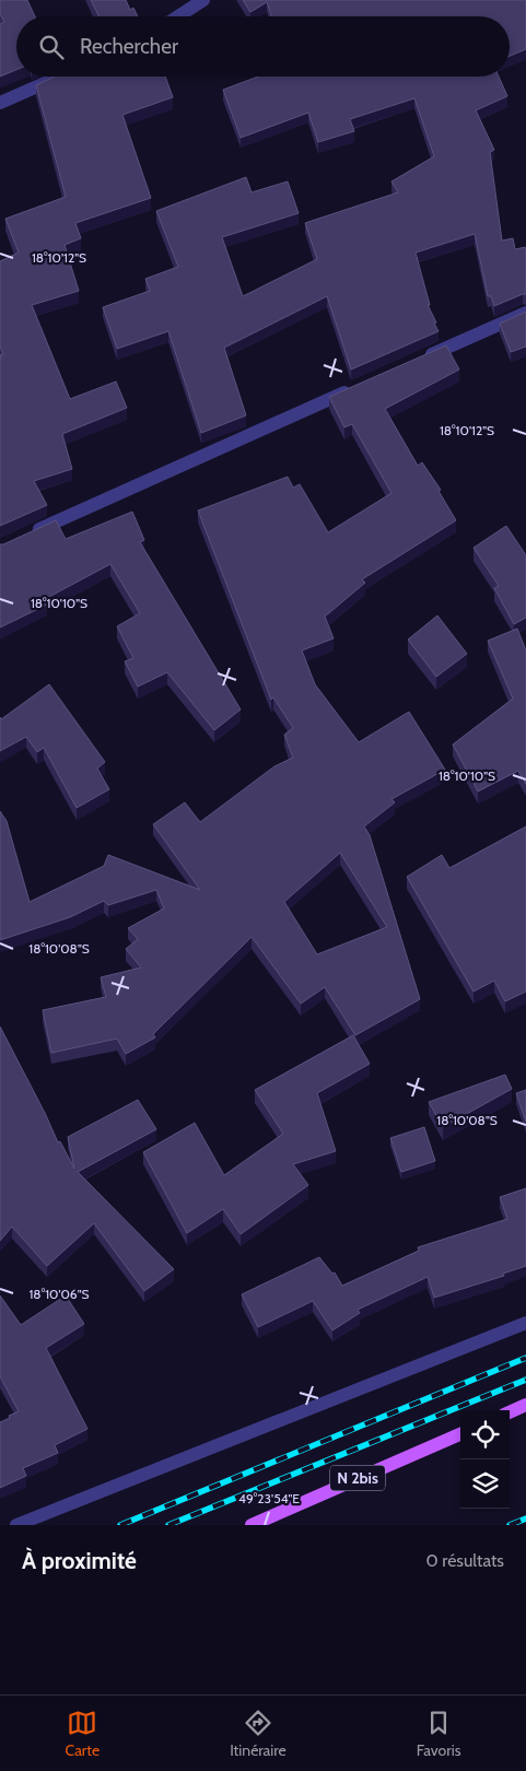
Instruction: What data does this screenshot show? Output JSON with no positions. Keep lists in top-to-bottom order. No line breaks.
{"streets":{"main road":["N 2bis"]},"page":{"search":"Rechercher","heading":["À proximité","0 résultats"],"nav":["Carte","Itinéraire","Favoris"]},"coordinates":["18°10'12\"S","18°10'10\"S","18°10'08\"S","18°10'06\"S","49°23'54\"E"]}
